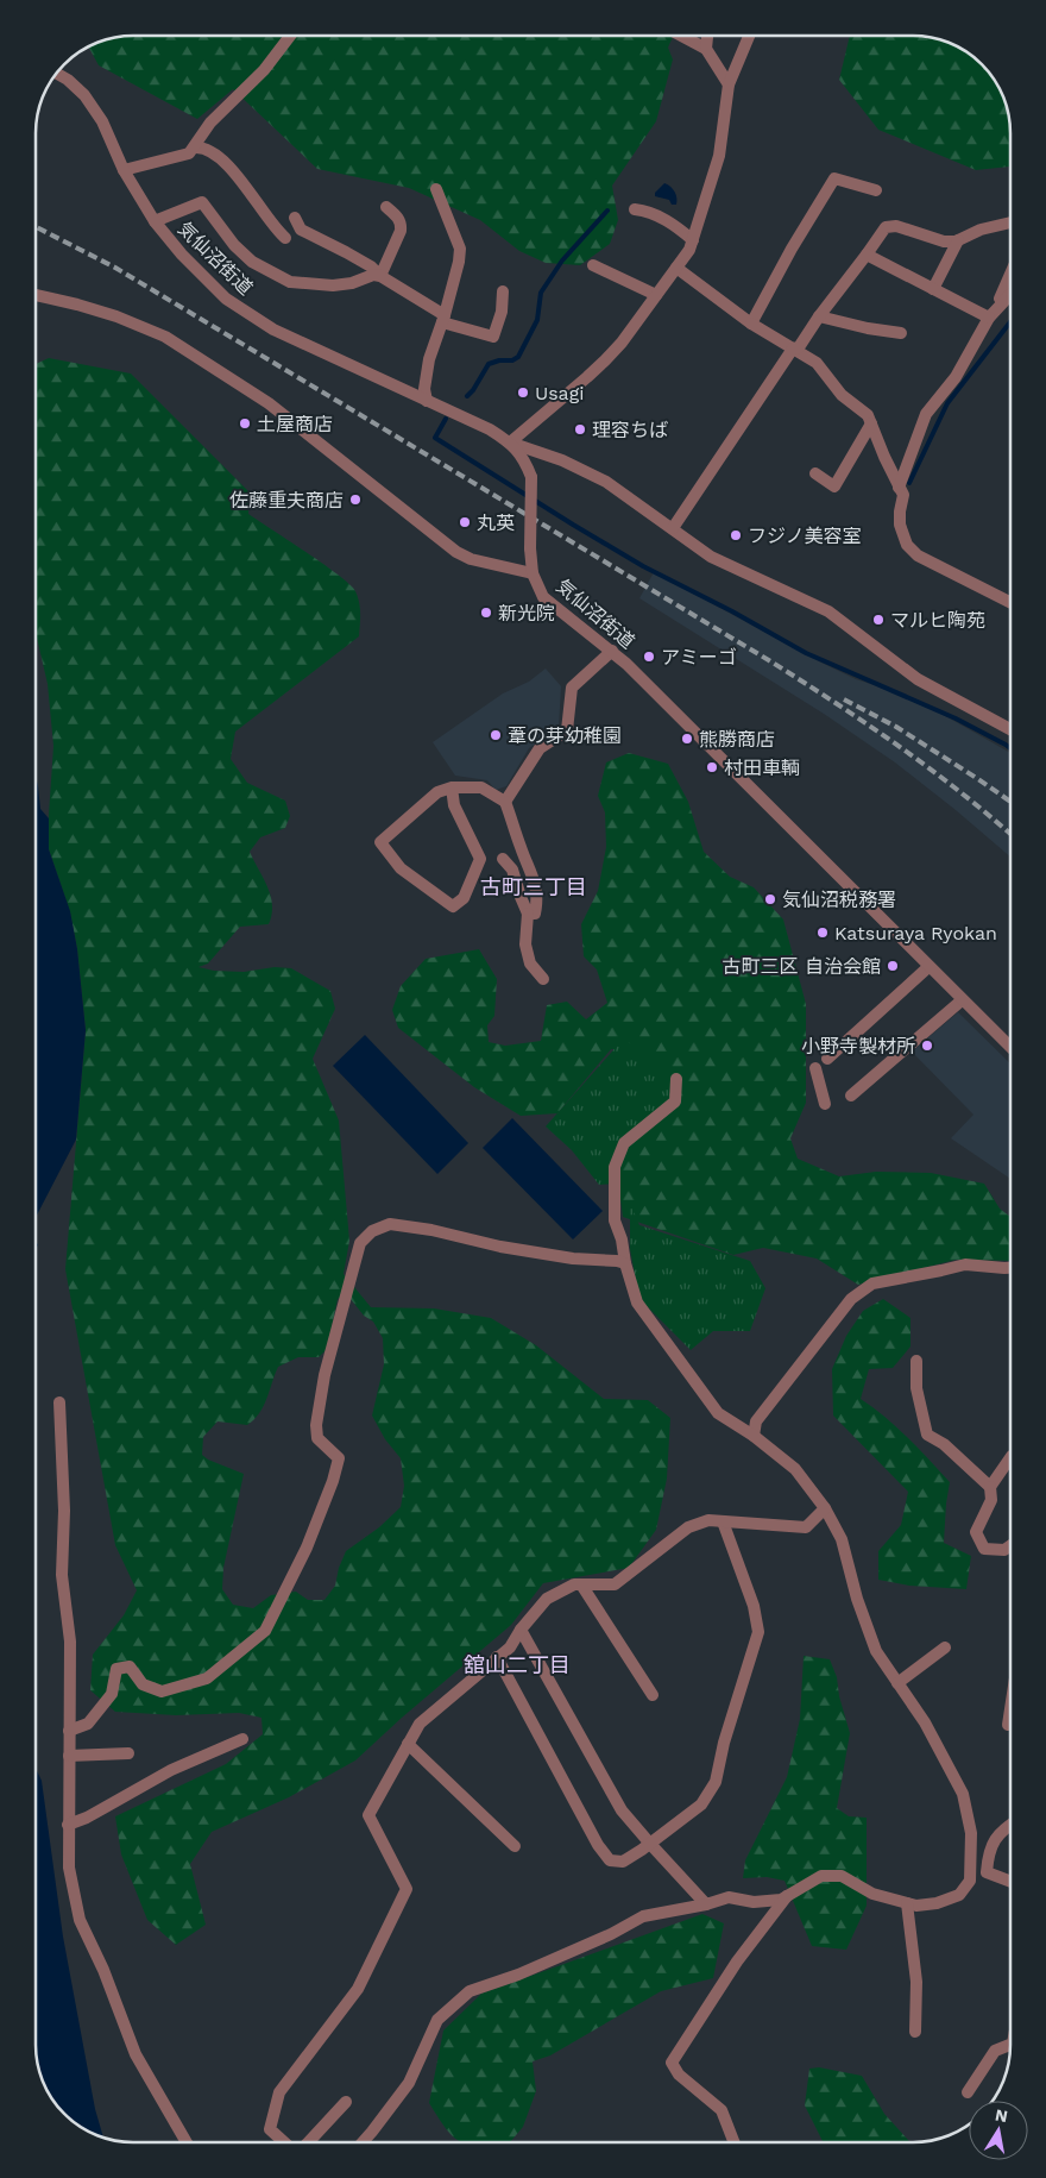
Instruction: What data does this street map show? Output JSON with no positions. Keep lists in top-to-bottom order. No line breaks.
{"streets":{"street":["気仙沼街道"]},"districts":["古町三丁目","舘山二丁目"],"places":["Usagi","土屋商店","理容ちば","佐藤重夫商店","丸英","フジノ美容室","新光院","マルヒ陶苑","アミーゴ","葦の芽幼稚園","熊勝商店","村田車輌","気仙沼税務署","Katsuraya Ryokan","古町三区 自治会館","小野寺製材所"],"north":"top"}
